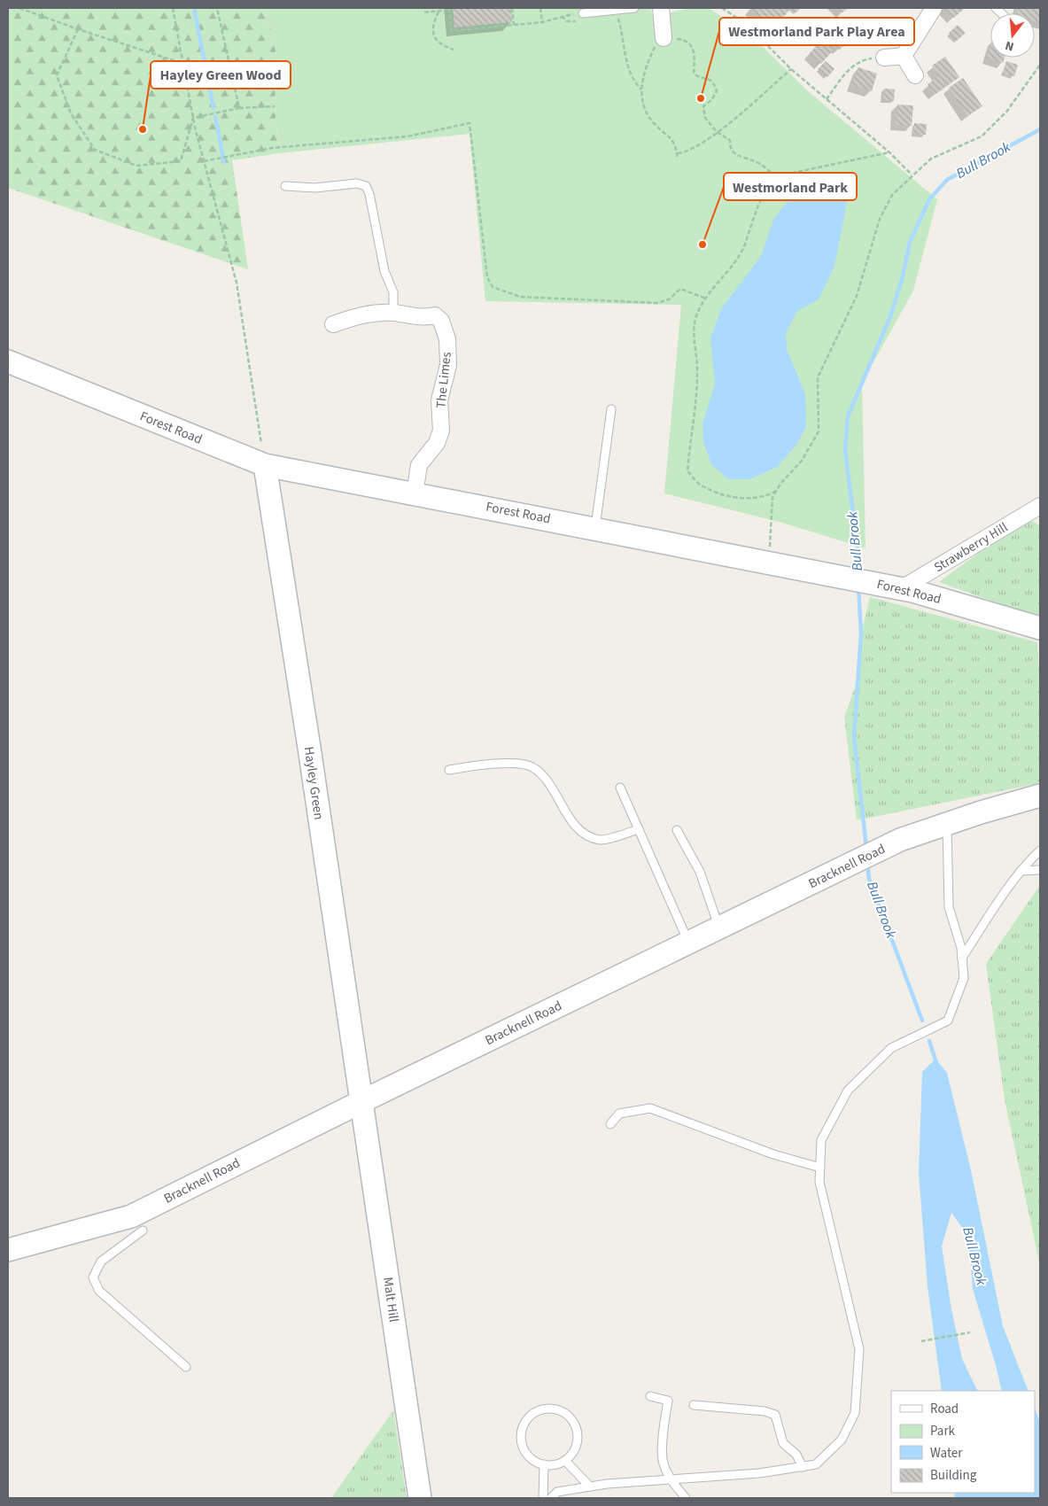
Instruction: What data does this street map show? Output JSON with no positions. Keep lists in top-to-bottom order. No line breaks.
{"streets":{"main road":["Forest Road","Hayley Green","Bracknell Road","Malt Hill"],"street":["The Limes","Strawberry Hill"]},"crossings":[["The Limes","Forest Road"],["Forest Road","Strawberry Hill"],["Forest Road","Hayley Green"],["Hayley Green","Bracknell Road"],["Hayley Green","Malt Hill"],["Bracknell Road","Malt Hill"]],"water":["Bull Brook"],"places":["Westmorland Park Play Area","Hayley Green Wood","Westmorland Park"],"legend":["Road","Park","Water","Building"],"north":"bottom"}
